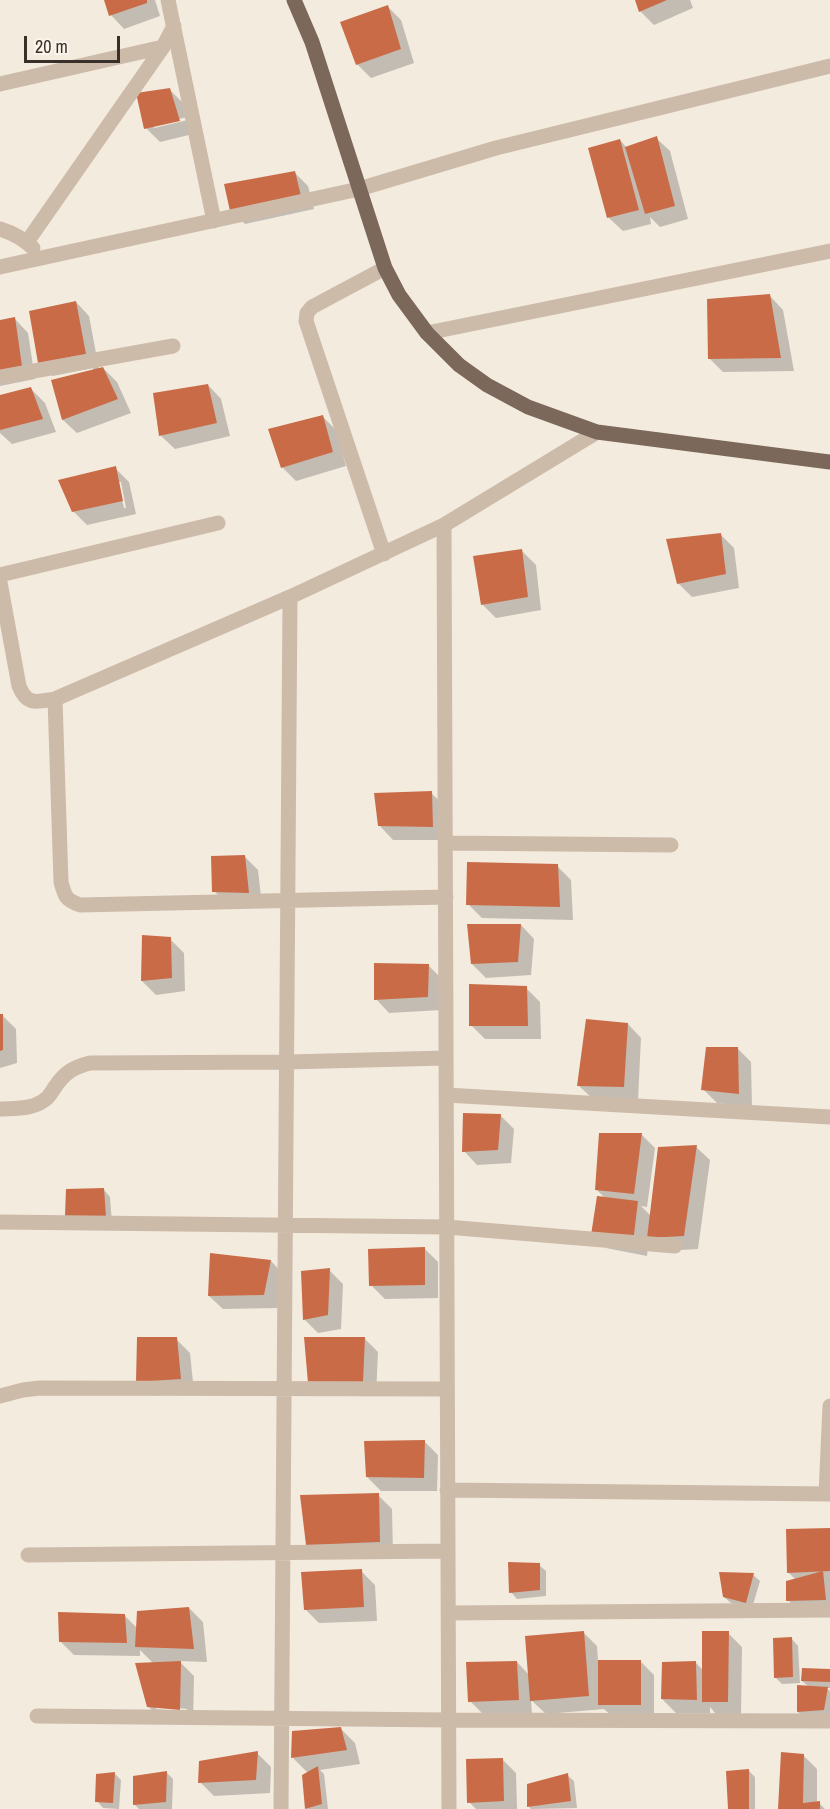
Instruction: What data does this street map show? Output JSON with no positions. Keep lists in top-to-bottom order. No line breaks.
{"scale_bar":"20 m"}
